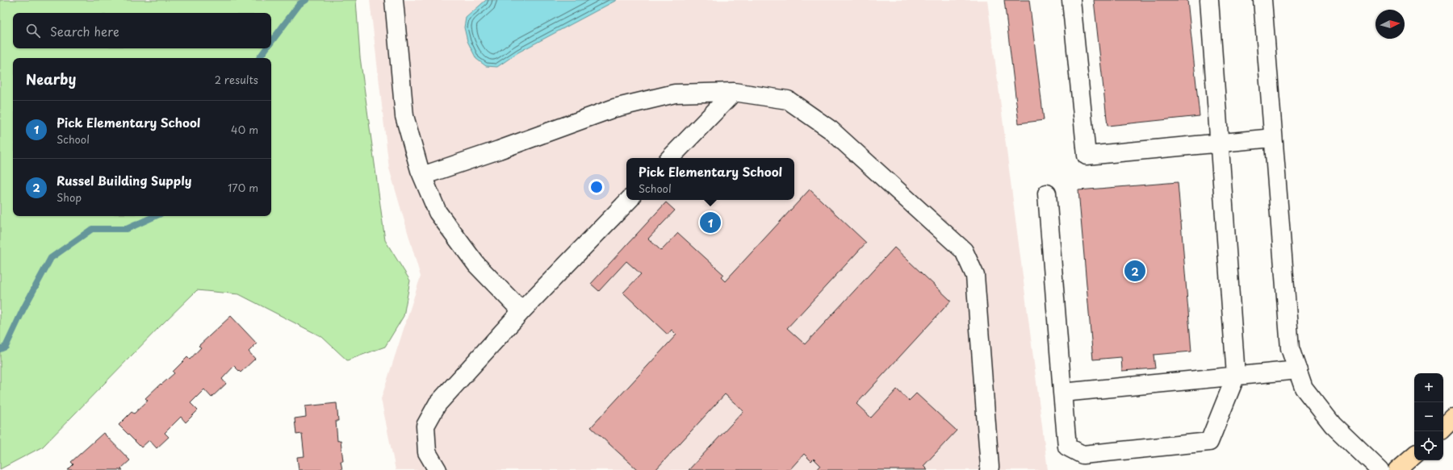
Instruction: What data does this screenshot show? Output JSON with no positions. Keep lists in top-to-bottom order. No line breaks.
{"north":"right","page":{"search":"Search here","heading":["Nearby","2 results"],"list":[{"mark":"1","name":"Pick Elementary School","note":"School","value":"40 m"},{"mark":"2","name":"Russel Building Supply","note":"Shop","value":"170 m"}],"popup":["Pick Elementary School","School"],"pins":["1","2"],"map_buttons":["+","−"]}}
